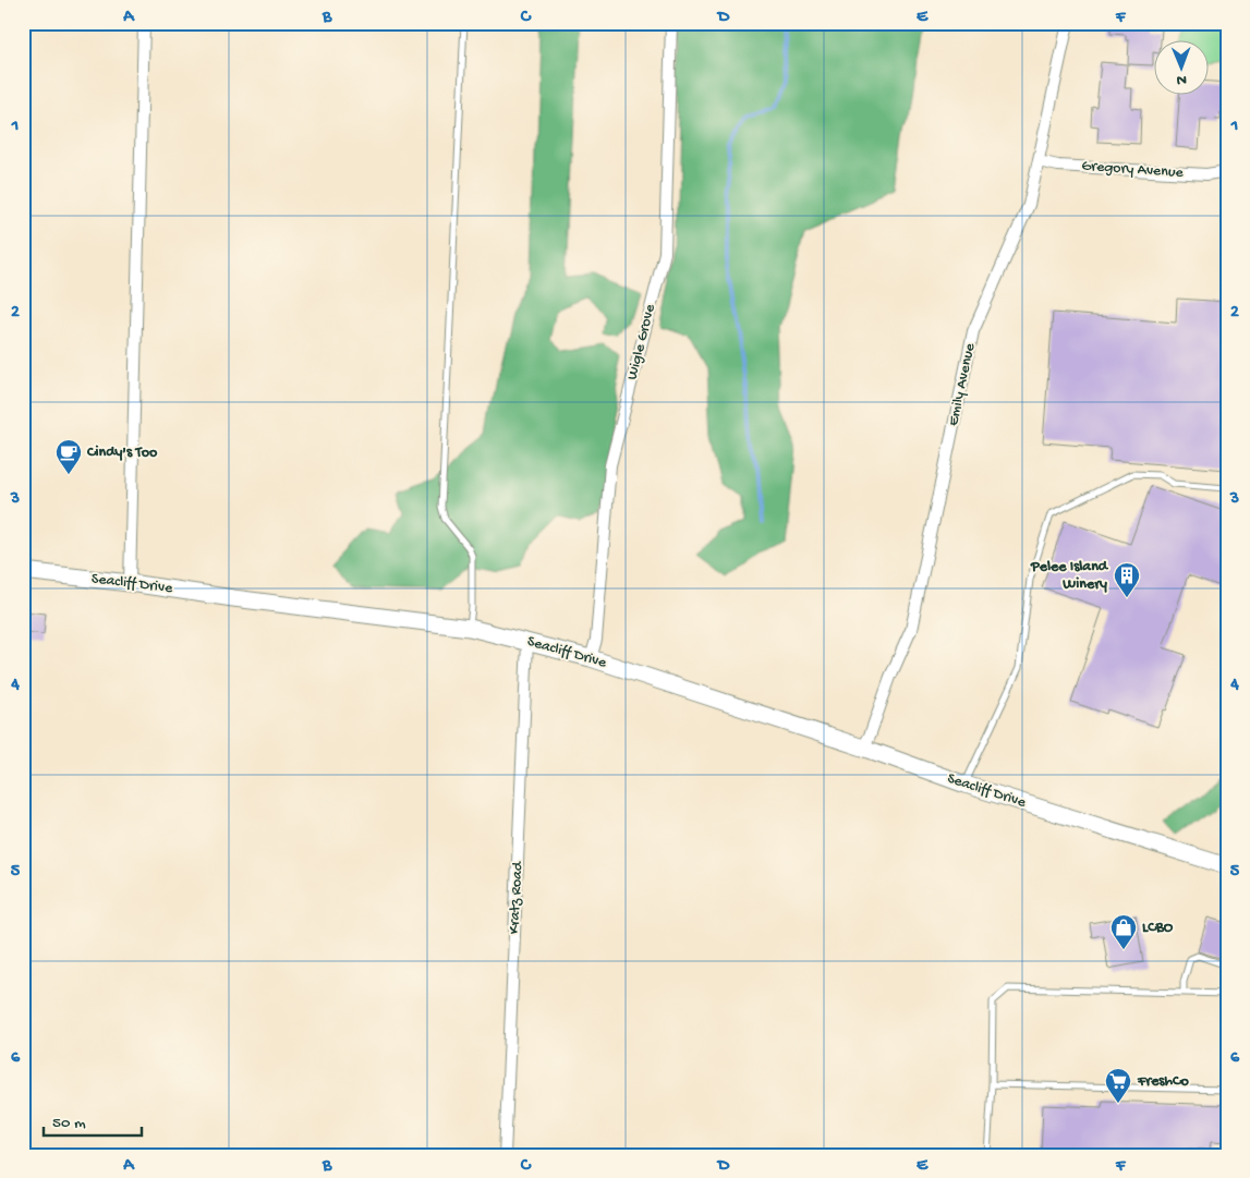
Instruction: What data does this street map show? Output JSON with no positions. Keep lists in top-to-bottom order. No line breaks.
{"streets":{"main road":["Seacliff Drive"],"street":["Gregory Avenue","Wigle Grove","Emily Avenue","Kratz Road"]},"crossings":[["Gregory Avenue","Emily Avenue"],["Wigle Grove","Seacliff Drive"],["Emily Avenue","Seacliff Drive"],["Seacliff Drive","Kratz Road"]],"places":{"cafe":["Cindy's Too"],"building":["Pelee Island Winery"],"shop":["LCBO"],"supermarket":["FreshCo"]},"scale_bar":"50 m","north":"bottom","grid":{"columns":["A","B","C","D","E","F"],"rows":["1","2","3","4","5","6"]}}
